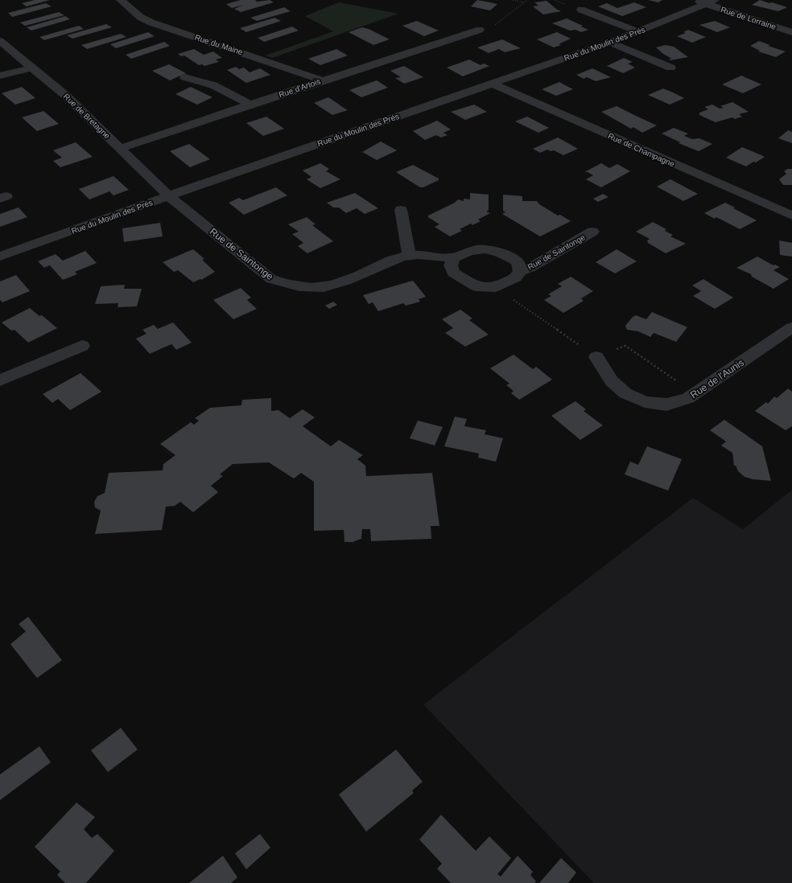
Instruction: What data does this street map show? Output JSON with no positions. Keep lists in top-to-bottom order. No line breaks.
{"streets":{"street":["Rue de Lorraine","Rue du Moulin des Prés","Rue du Maine","Rue d'Artois","Rue de Bretagne","Rue de Champagne","Rue de Saintonge","Rue de l'Aunis"]},"crossings":[["Rue de Lorraine","Rue du Moulin des Prés"],["Rue du Moulin des Prés","Rue de Bretagne"],["Rue du Moulin des Prés","Rue de Champagne"],["Rue du Moulin des Prés","Rue de Saintonge"],["Rue du Maine","Rue d'Artois"],["Rue d'Artois","Rue de Bretagne"],["Rue de Bretagne","Rue de Saintonge"]]}
